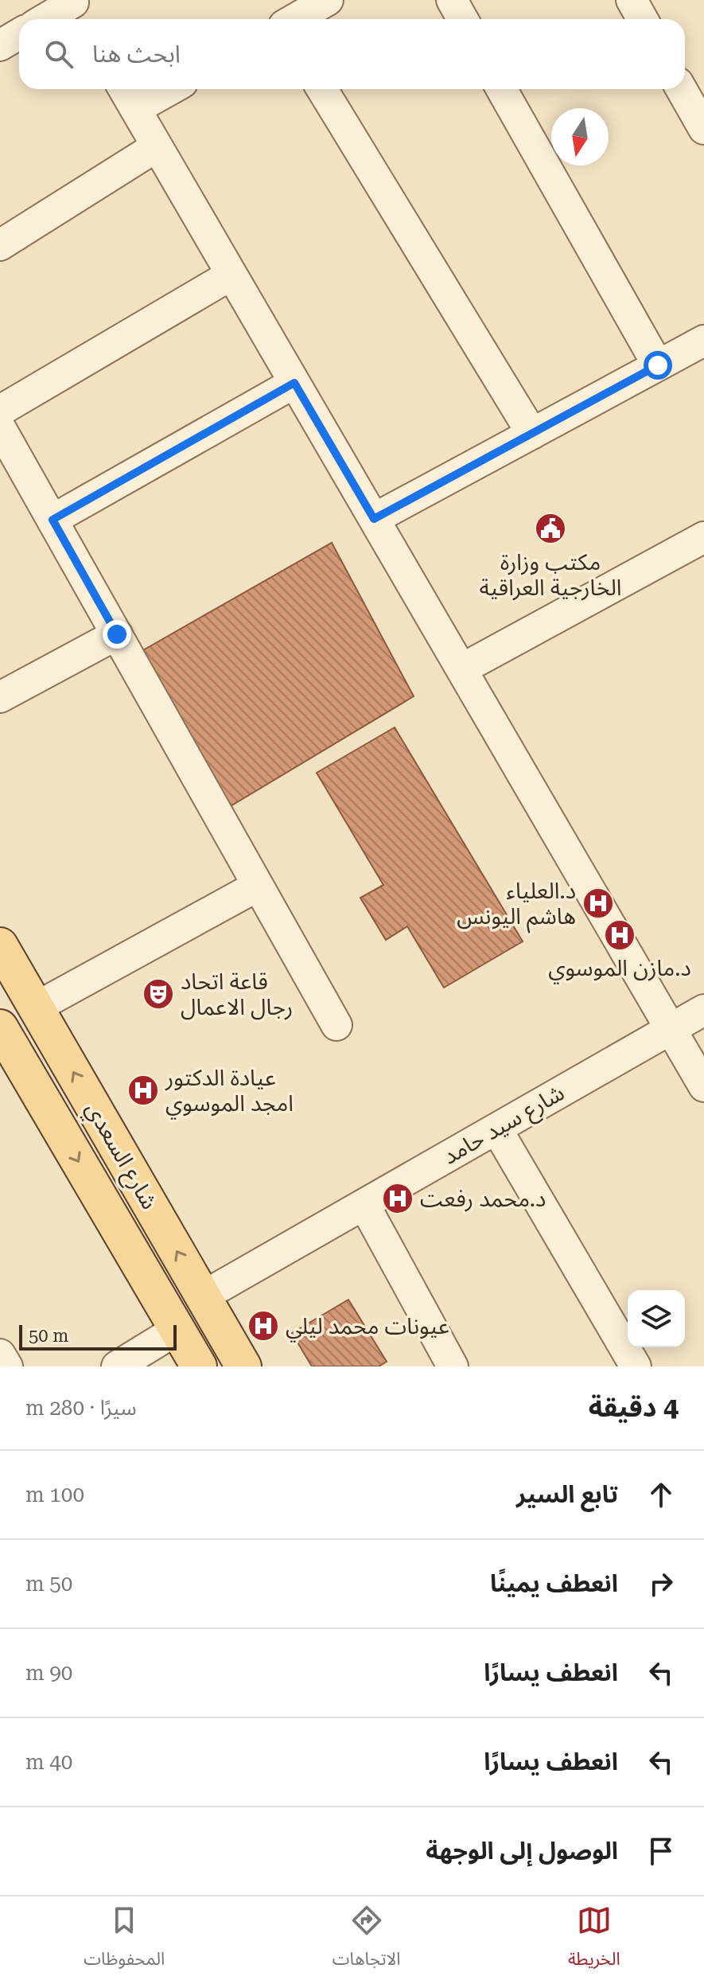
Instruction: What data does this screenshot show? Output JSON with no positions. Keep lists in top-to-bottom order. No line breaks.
{"streets":{"main road":["شارع السعدي"],"street":["شارع سيد حامد"]},"crossings":[["شارع سيد حامد","شارع السعدي"]],"places":{"public building":["مكتب وزارة الخارجية العراقية"],"hospital":["د.العلياء هاشم اليونس","د.مازن الموسوي","عيادة الدكتور امجد الموسوي","د.محمد رفعت","عيونات محمد ليلي"],"theatre":["قاعة اتحاد رجال الاعمال"]},"scale_bar":"50 m","north":"bottom","page":{"search":"ابحث هنا","scale":"50 m","heading":["4 دقيقة","سيرًا · 280 m"],"list":[["تابع السير","100 m"],["انعطف يمينًا","50 m"],["انعطف يسارًا","90 m"],["انعطف يسارًا","40 m"],"الوصول إلى الوجهة"],"nav":["الخريطة","الاتجاهات","المحفوظات"]}}
